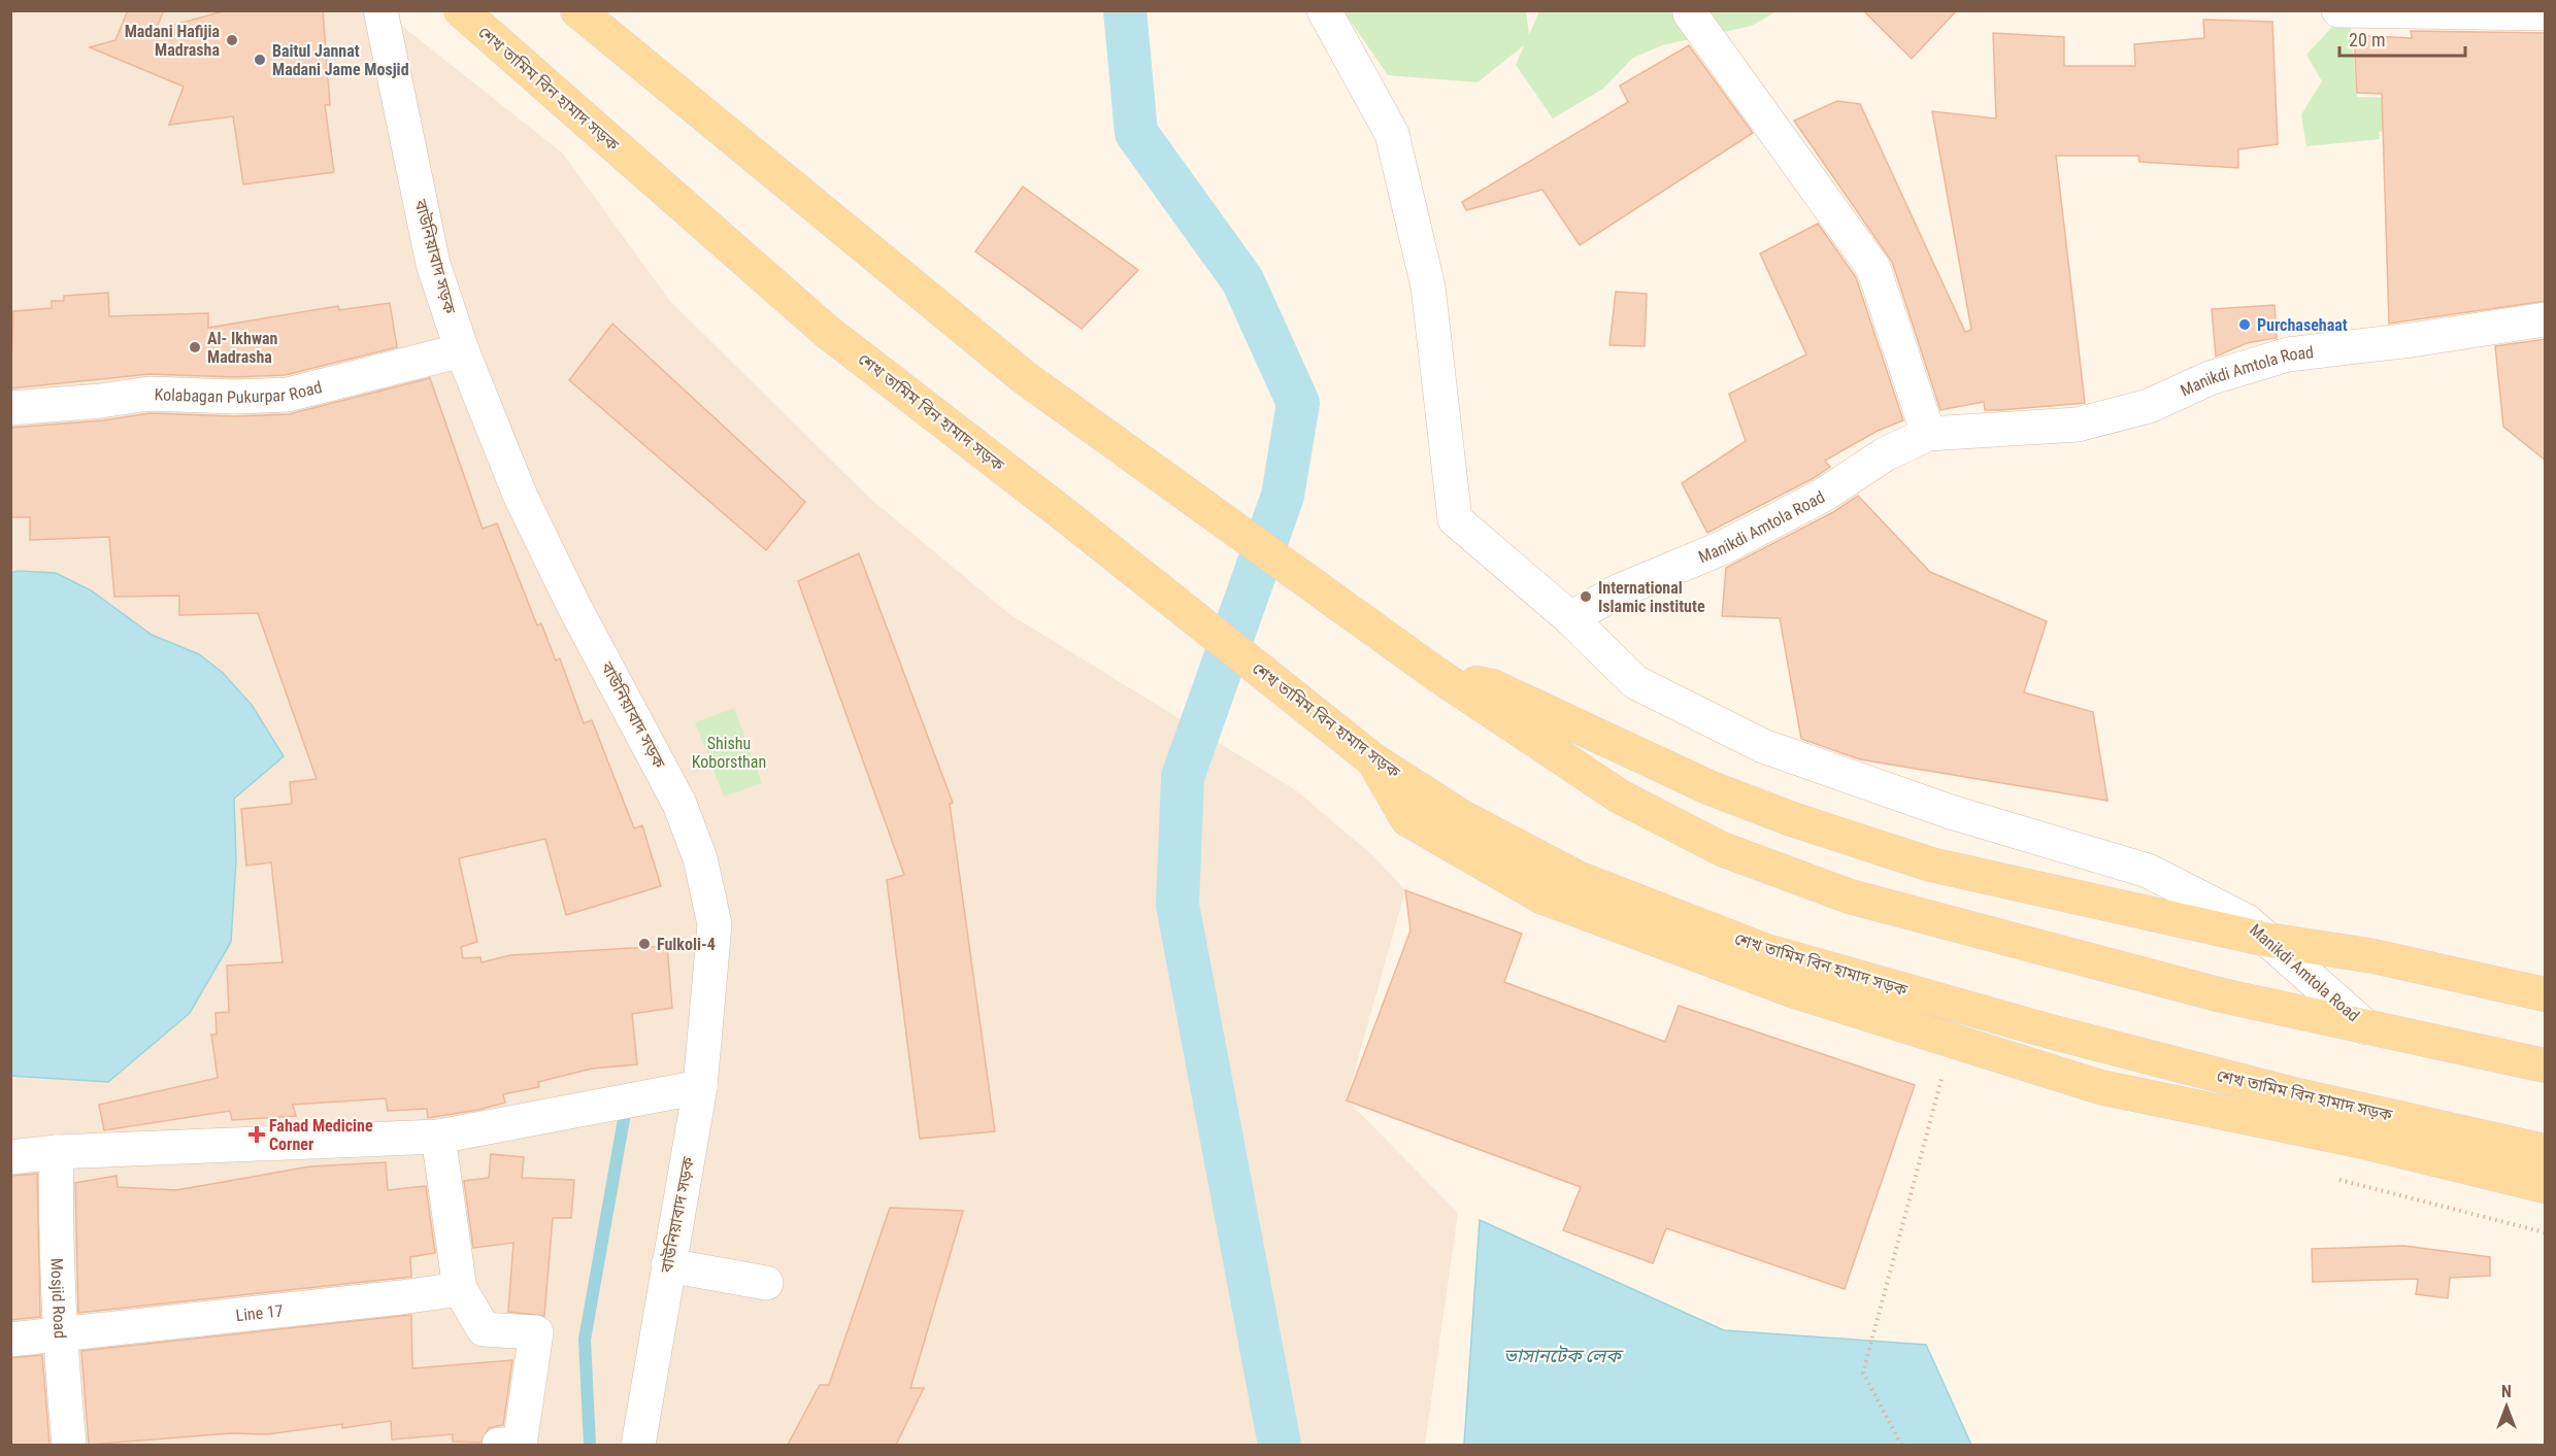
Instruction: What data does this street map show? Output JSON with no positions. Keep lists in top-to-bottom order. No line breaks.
{"streets":{"main road":["শেখ তামিম বিন হামাদ সড়ক"],"street":["বাউনিয়াবাদ সড়ক","Manikdi Amtola Road","Kolabagan Pukurpar Road","Mosjid Road","Line 17"]},"crossings":[["বাউনিয়াবাদ সড়ক","Kolabagan Pukurpar Road"],["Mosjid Road","Line 17"]],"water":["ভাসানটেক লেক"],"parks":["Shishu Koborsthan"],"places":{"other":["Madani Hafijia Madrasha","Baitul Jannat Madani Jame Mosjid","Purchasehaat","Al- Ikhwan Madrasha","International Islamic institute","Fulkoli-4"],"health":["Fahad Medicine Corner"]},"scale_bar":"20 m","north":"top"}
